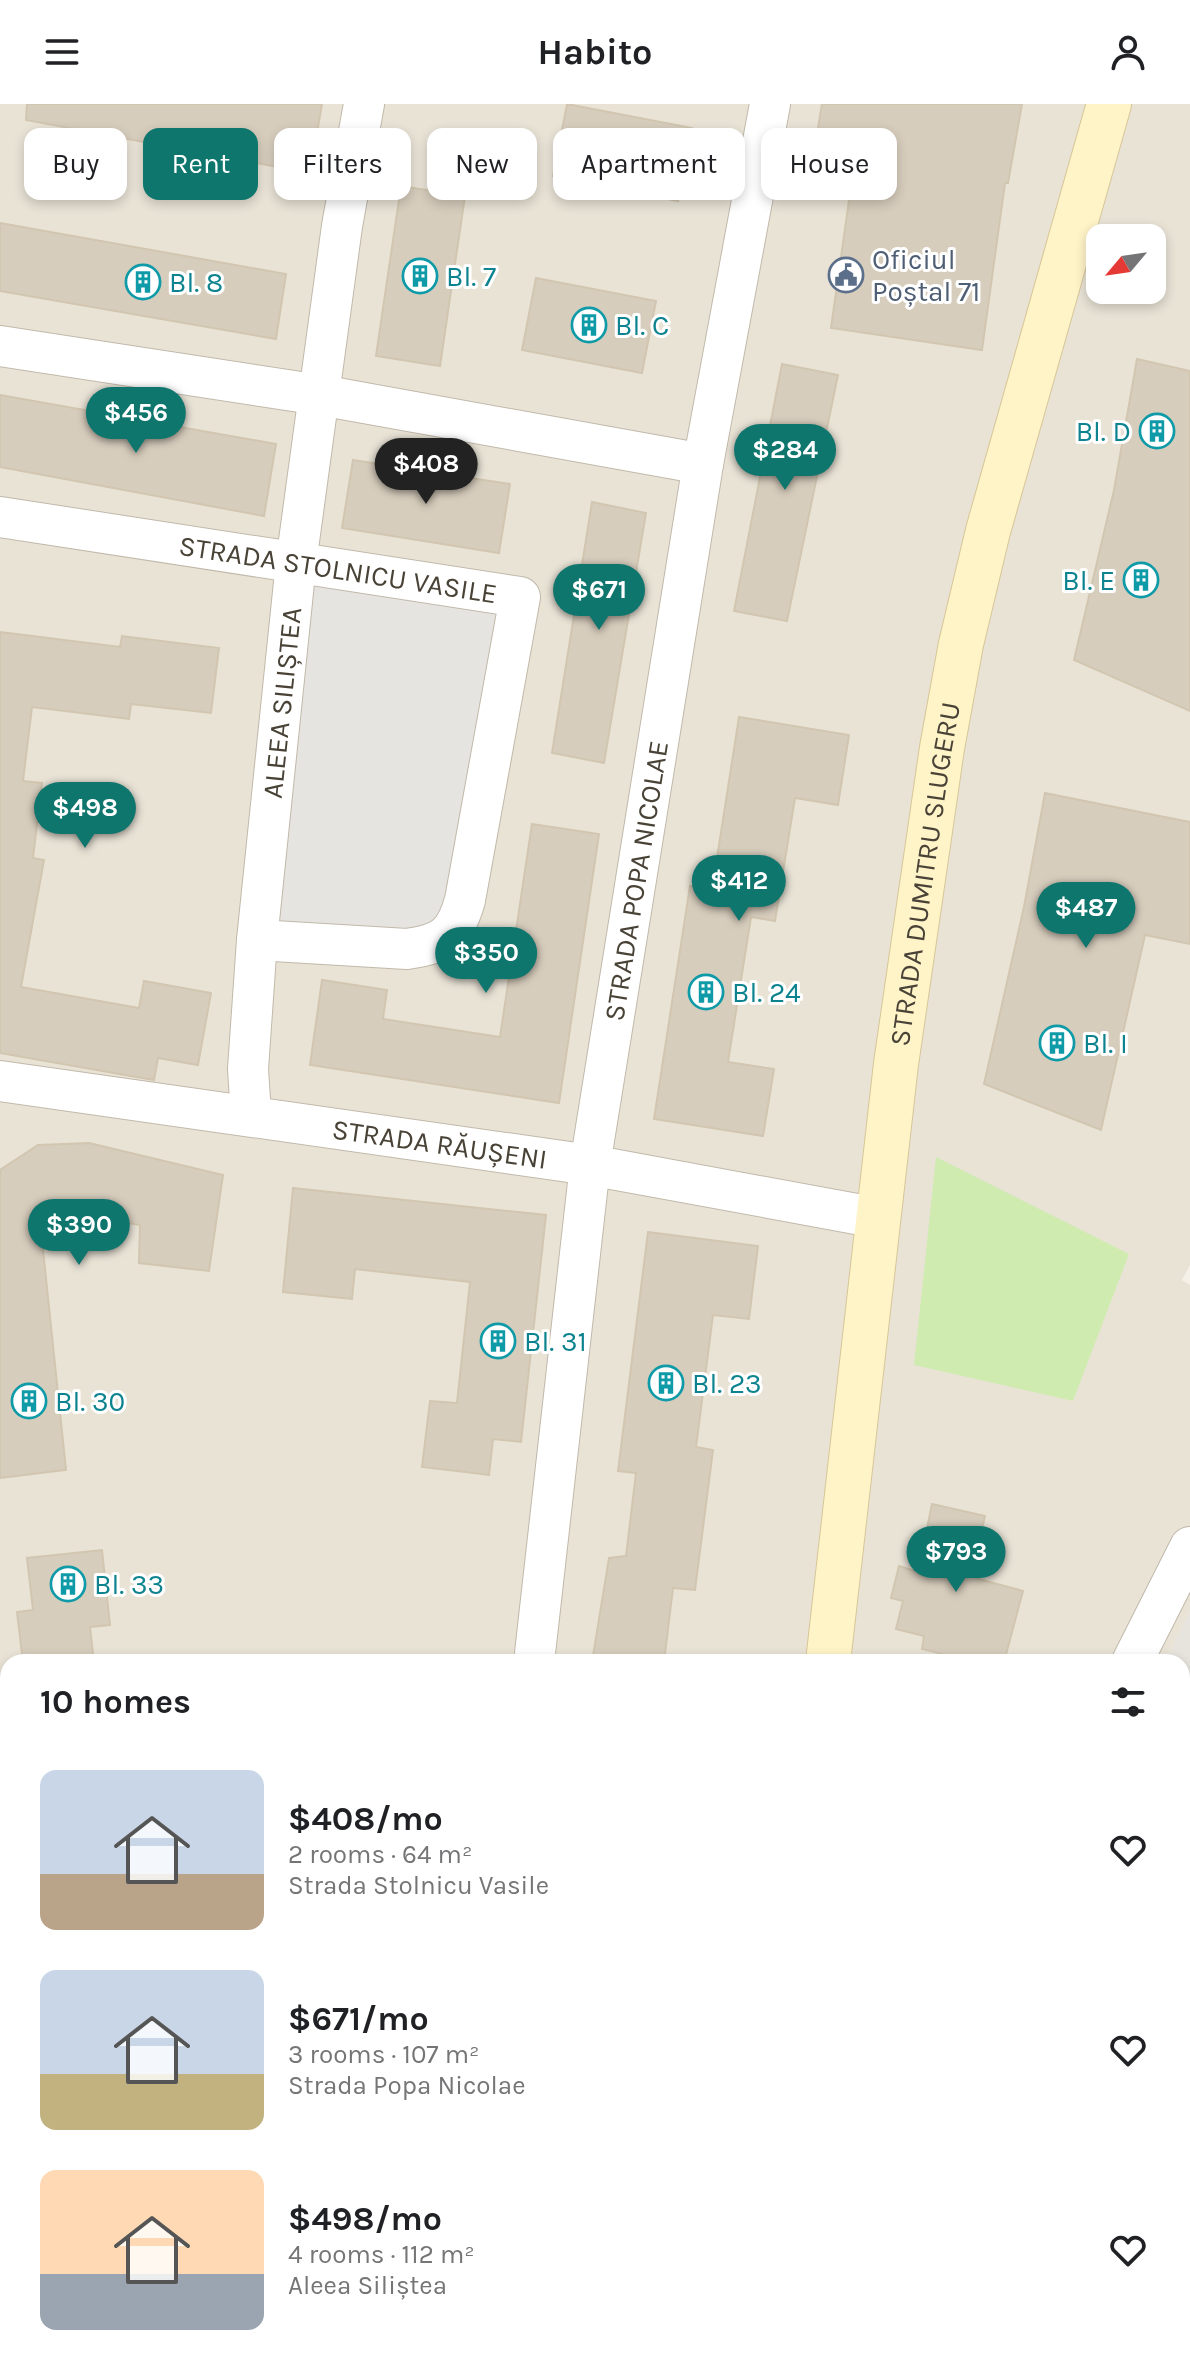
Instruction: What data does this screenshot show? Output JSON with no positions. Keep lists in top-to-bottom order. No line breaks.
{"streets":{"main road":["STRADA DUMITRU SLUGERU"],"street":["STRADA STOLNICU VASILE","ALEEA SILIȘTEA","STRADA POPA NICOLAE","STRADA RĂUȘENI"]},"crossings":[["STRADA STOLNICU VASILE","ALEEA SILIȘTEA"],["ALEEA SILIȘTEA","STRADA RĂUȘENI"],["STRADA DUMITRU SLUGERU","STRADA RĂUȘENI"],["STRADA POPA NICOLAE","STRADA RĂUȘENI"]],"places":{"public building":["Oficiul Poștal 71"],"building":["Bl. 7","Bl. 8","Bl. C","Bl. D","Bl. E","Bl. 24","Bl. I","Bl. 31","Bl. 23","Bl. 30","Bl. 33"]},"north":"bottom left","page":{"header":"Habito","chip":["Buy","Rent","Filters","New","Apartment","House"],"price":["$456","$284","$408","$671","$498","$412","$487","$350","$390","$793"],"heading":"10 homes","list":[{"name":"$408/mo","note":"2 rooms · 64 m² · Strada Stolnicu Vasile"},{"name":"$671/mo","note":"3 rooms · 107 m² · Strada Popa Nicolae"},{"name":"$498/mo","note":"4 rooms · 112 m² · Aleea Siliștea"}]}}
